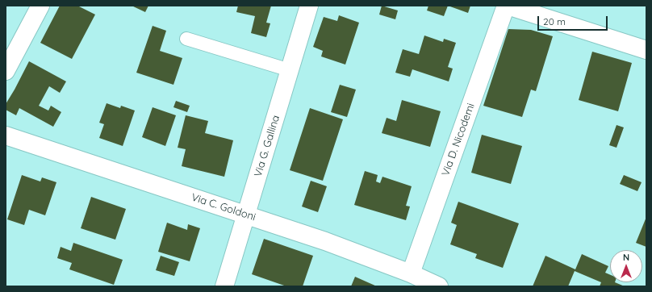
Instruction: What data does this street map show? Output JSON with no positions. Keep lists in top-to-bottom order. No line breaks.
{"streets":{"street":["Via D. Nicodemi","Via G. Gallina","Via C. Goldoni"]},"crossings":[["Via D. Nicodemi","Via C. Goldoni"],["Via G. Gallina","Via C. Goldoni"]],"scale_bar":"20 m","north":"top"}
